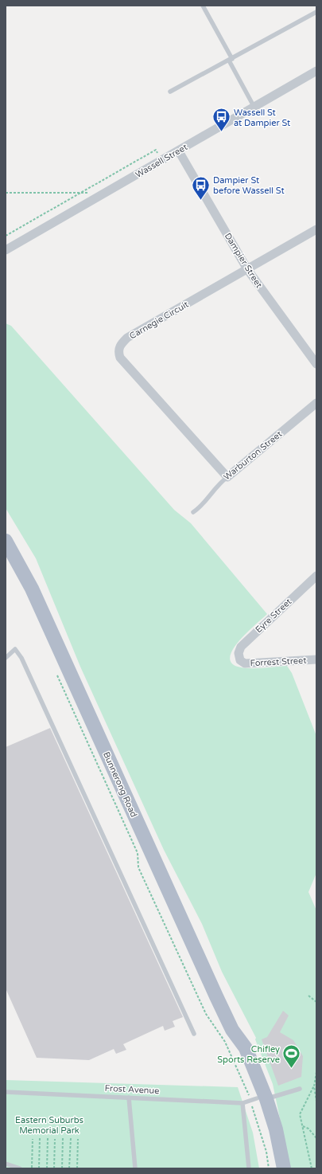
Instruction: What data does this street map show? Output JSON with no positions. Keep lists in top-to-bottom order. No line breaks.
{"streets":{"main road":["Bunnerong Road"],"street":["Wassell Street","Dampier Street","Carnegie Circuit","Warburton Street","Eyre Street","Forrest Street"],"lane":["Frost Avenue"]},"crossings":[["Wassell Street","Dampier Street"],["Dampier Street","Carnegie Circuit"],["Carnegie Circuit","Warburton Street"],["Eyre Street","Forrest Street"],["Bunnerong Road","Frost Avenue"]],"parks":["Eastern Suburbs Memorial Park"],"places":{"bus stop":["Wassell St at Dampier St","Dampier St before Wassell St"],"sports":["Chifley Sports Reserve"]}}
